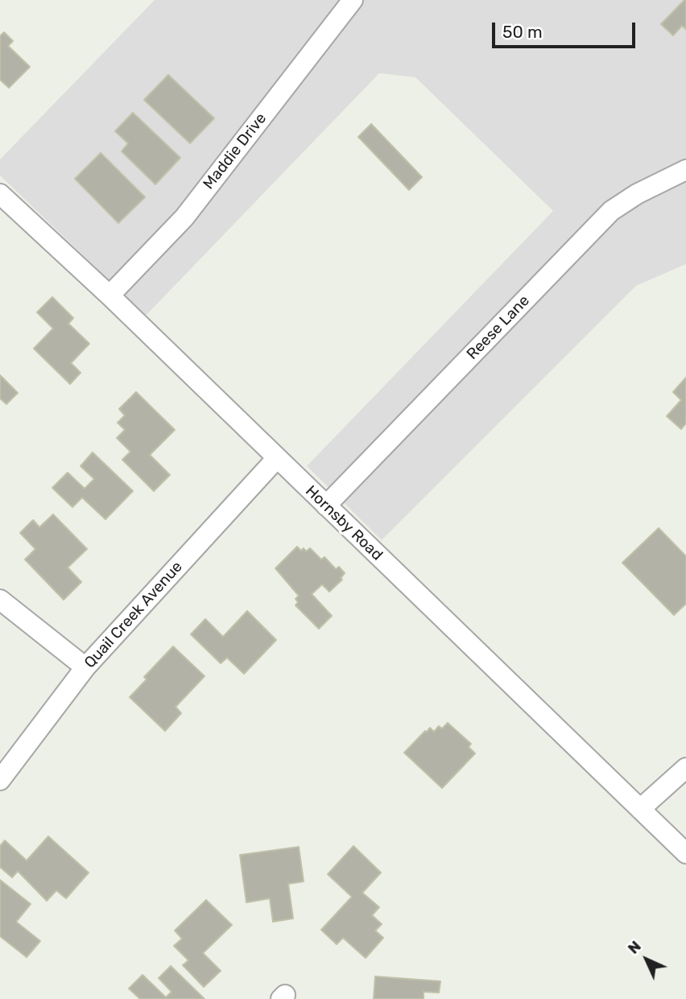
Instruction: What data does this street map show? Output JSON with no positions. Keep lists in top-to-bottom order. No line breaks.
{"streets":{"street":["Maddie Drive","Reese Lane","Hornsby Road","Quail Creek Avenue"]},"crossings":[["Maddie Drive","Hornsby Road"],["Reese Lane","Hornsby Road"],["Hornsby Road","Quail Creek Avenue"]],"scale_bar":"50 m","north":"top left"}
